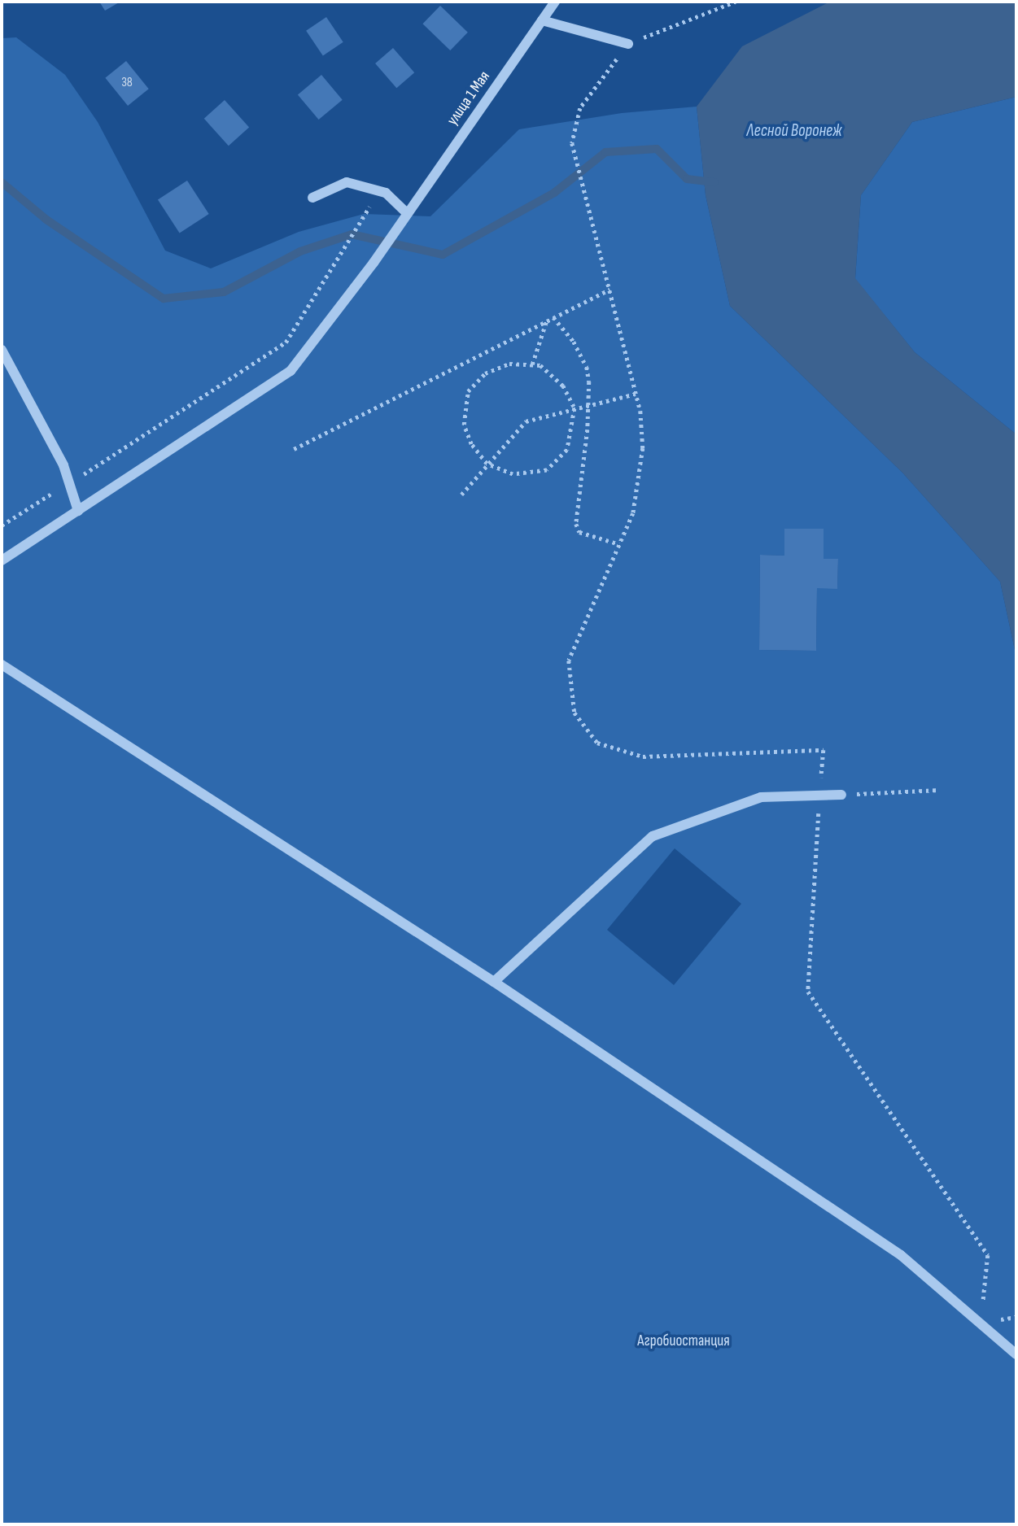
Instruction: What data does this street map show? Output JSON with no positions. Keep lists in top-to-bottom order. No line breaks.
{"streets":{"street":["улица 1 Мая"]},"water":["Лесной Воронеж"],"parks":["Агробиостанция"],"house_numbers":["38"]}
